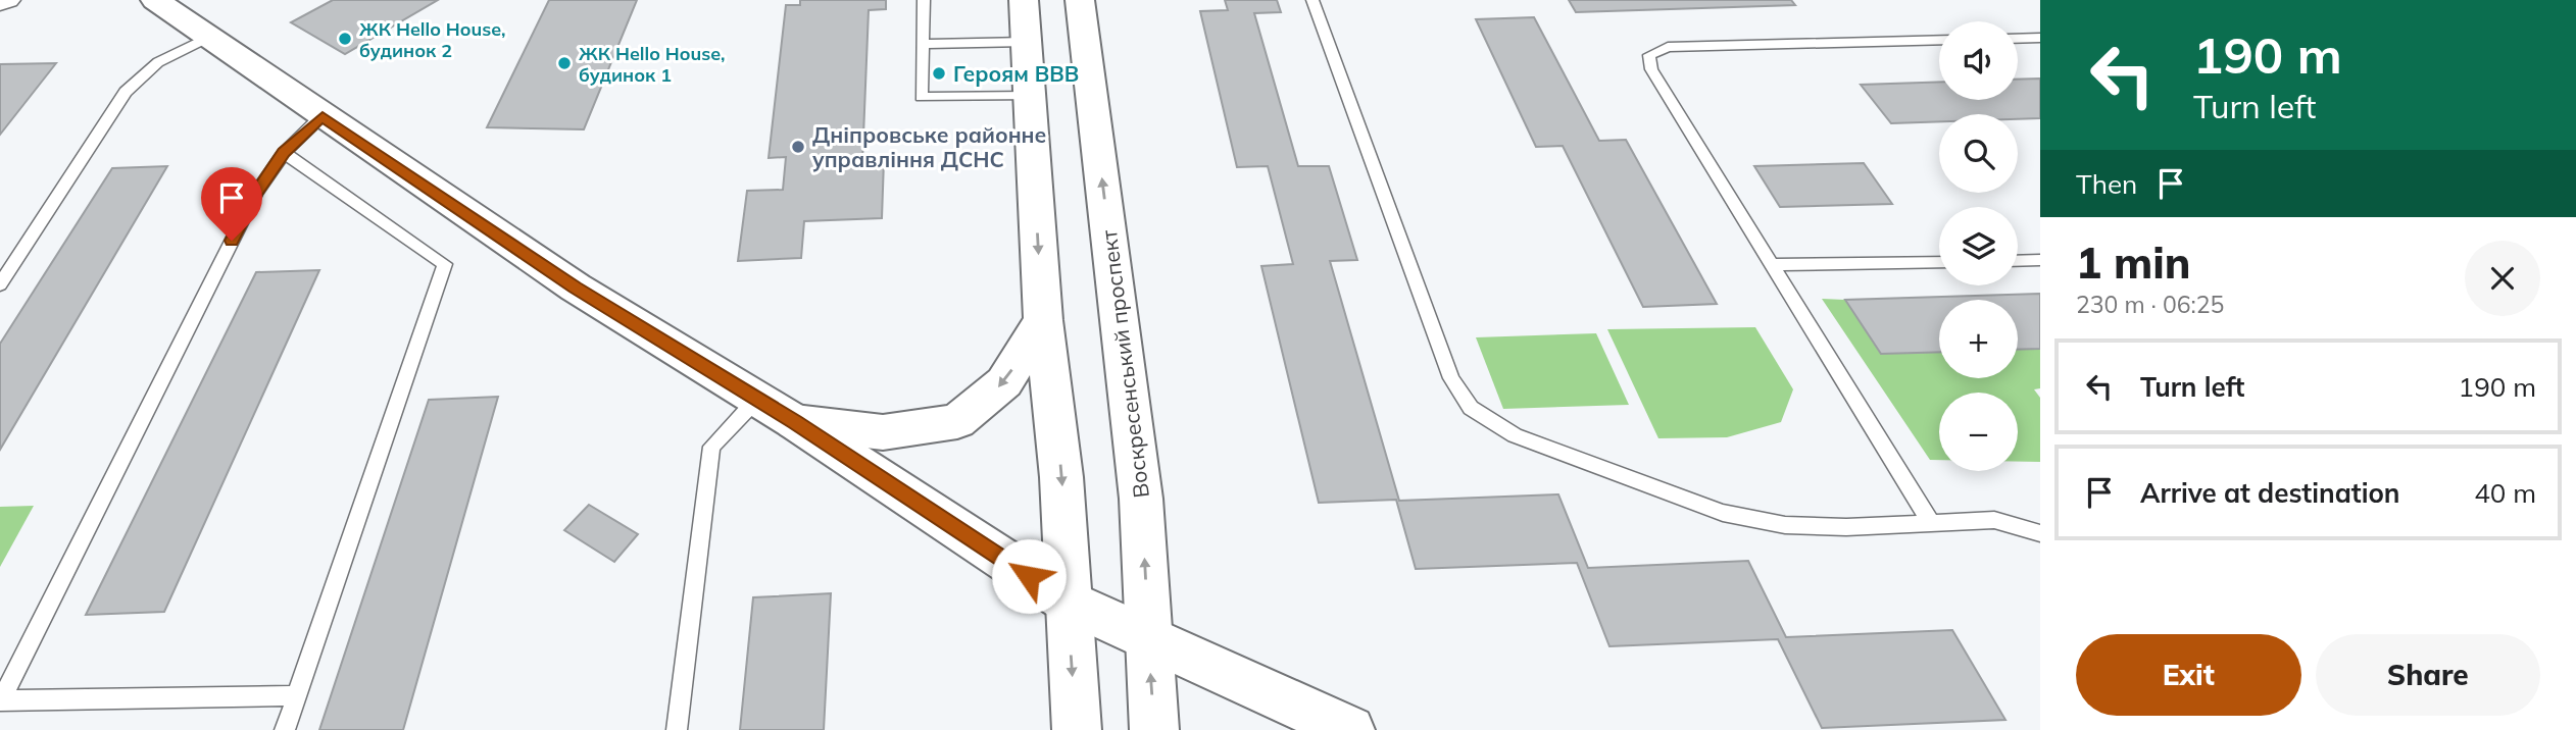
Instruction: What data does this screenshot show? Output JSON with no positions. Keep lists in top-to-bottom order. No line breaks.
{"streets":{"main road":["Воскресенський проспект"]},"places":["ЖК Hello House, будинок 2","ЖК Hello House, будинок 1","Героям ВВВ","Дніпровське районне управління ДСНС"],"page":{"turn":["190 m","Turn left"],"map_buttons":["+","−"],"then":"Then","heading":["1 min","230 m · 06:25"],"list":[{"name":"Turn left","value":"190 m"},{"name":"Arrive at destination","value":"40 m"}],"buttons":["Exit","Share"]}}
